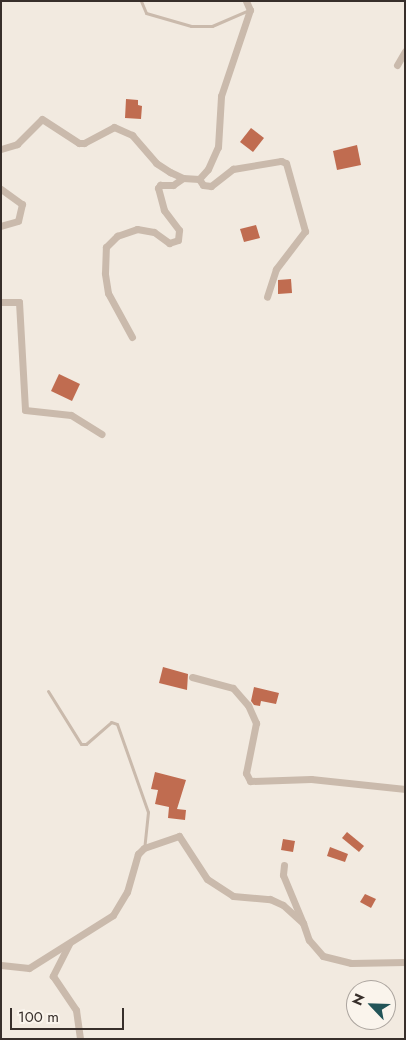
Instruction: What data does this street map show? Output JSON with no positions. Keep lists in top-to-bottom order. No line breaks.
{"scale_bar":"100 m","north":"top left"}
